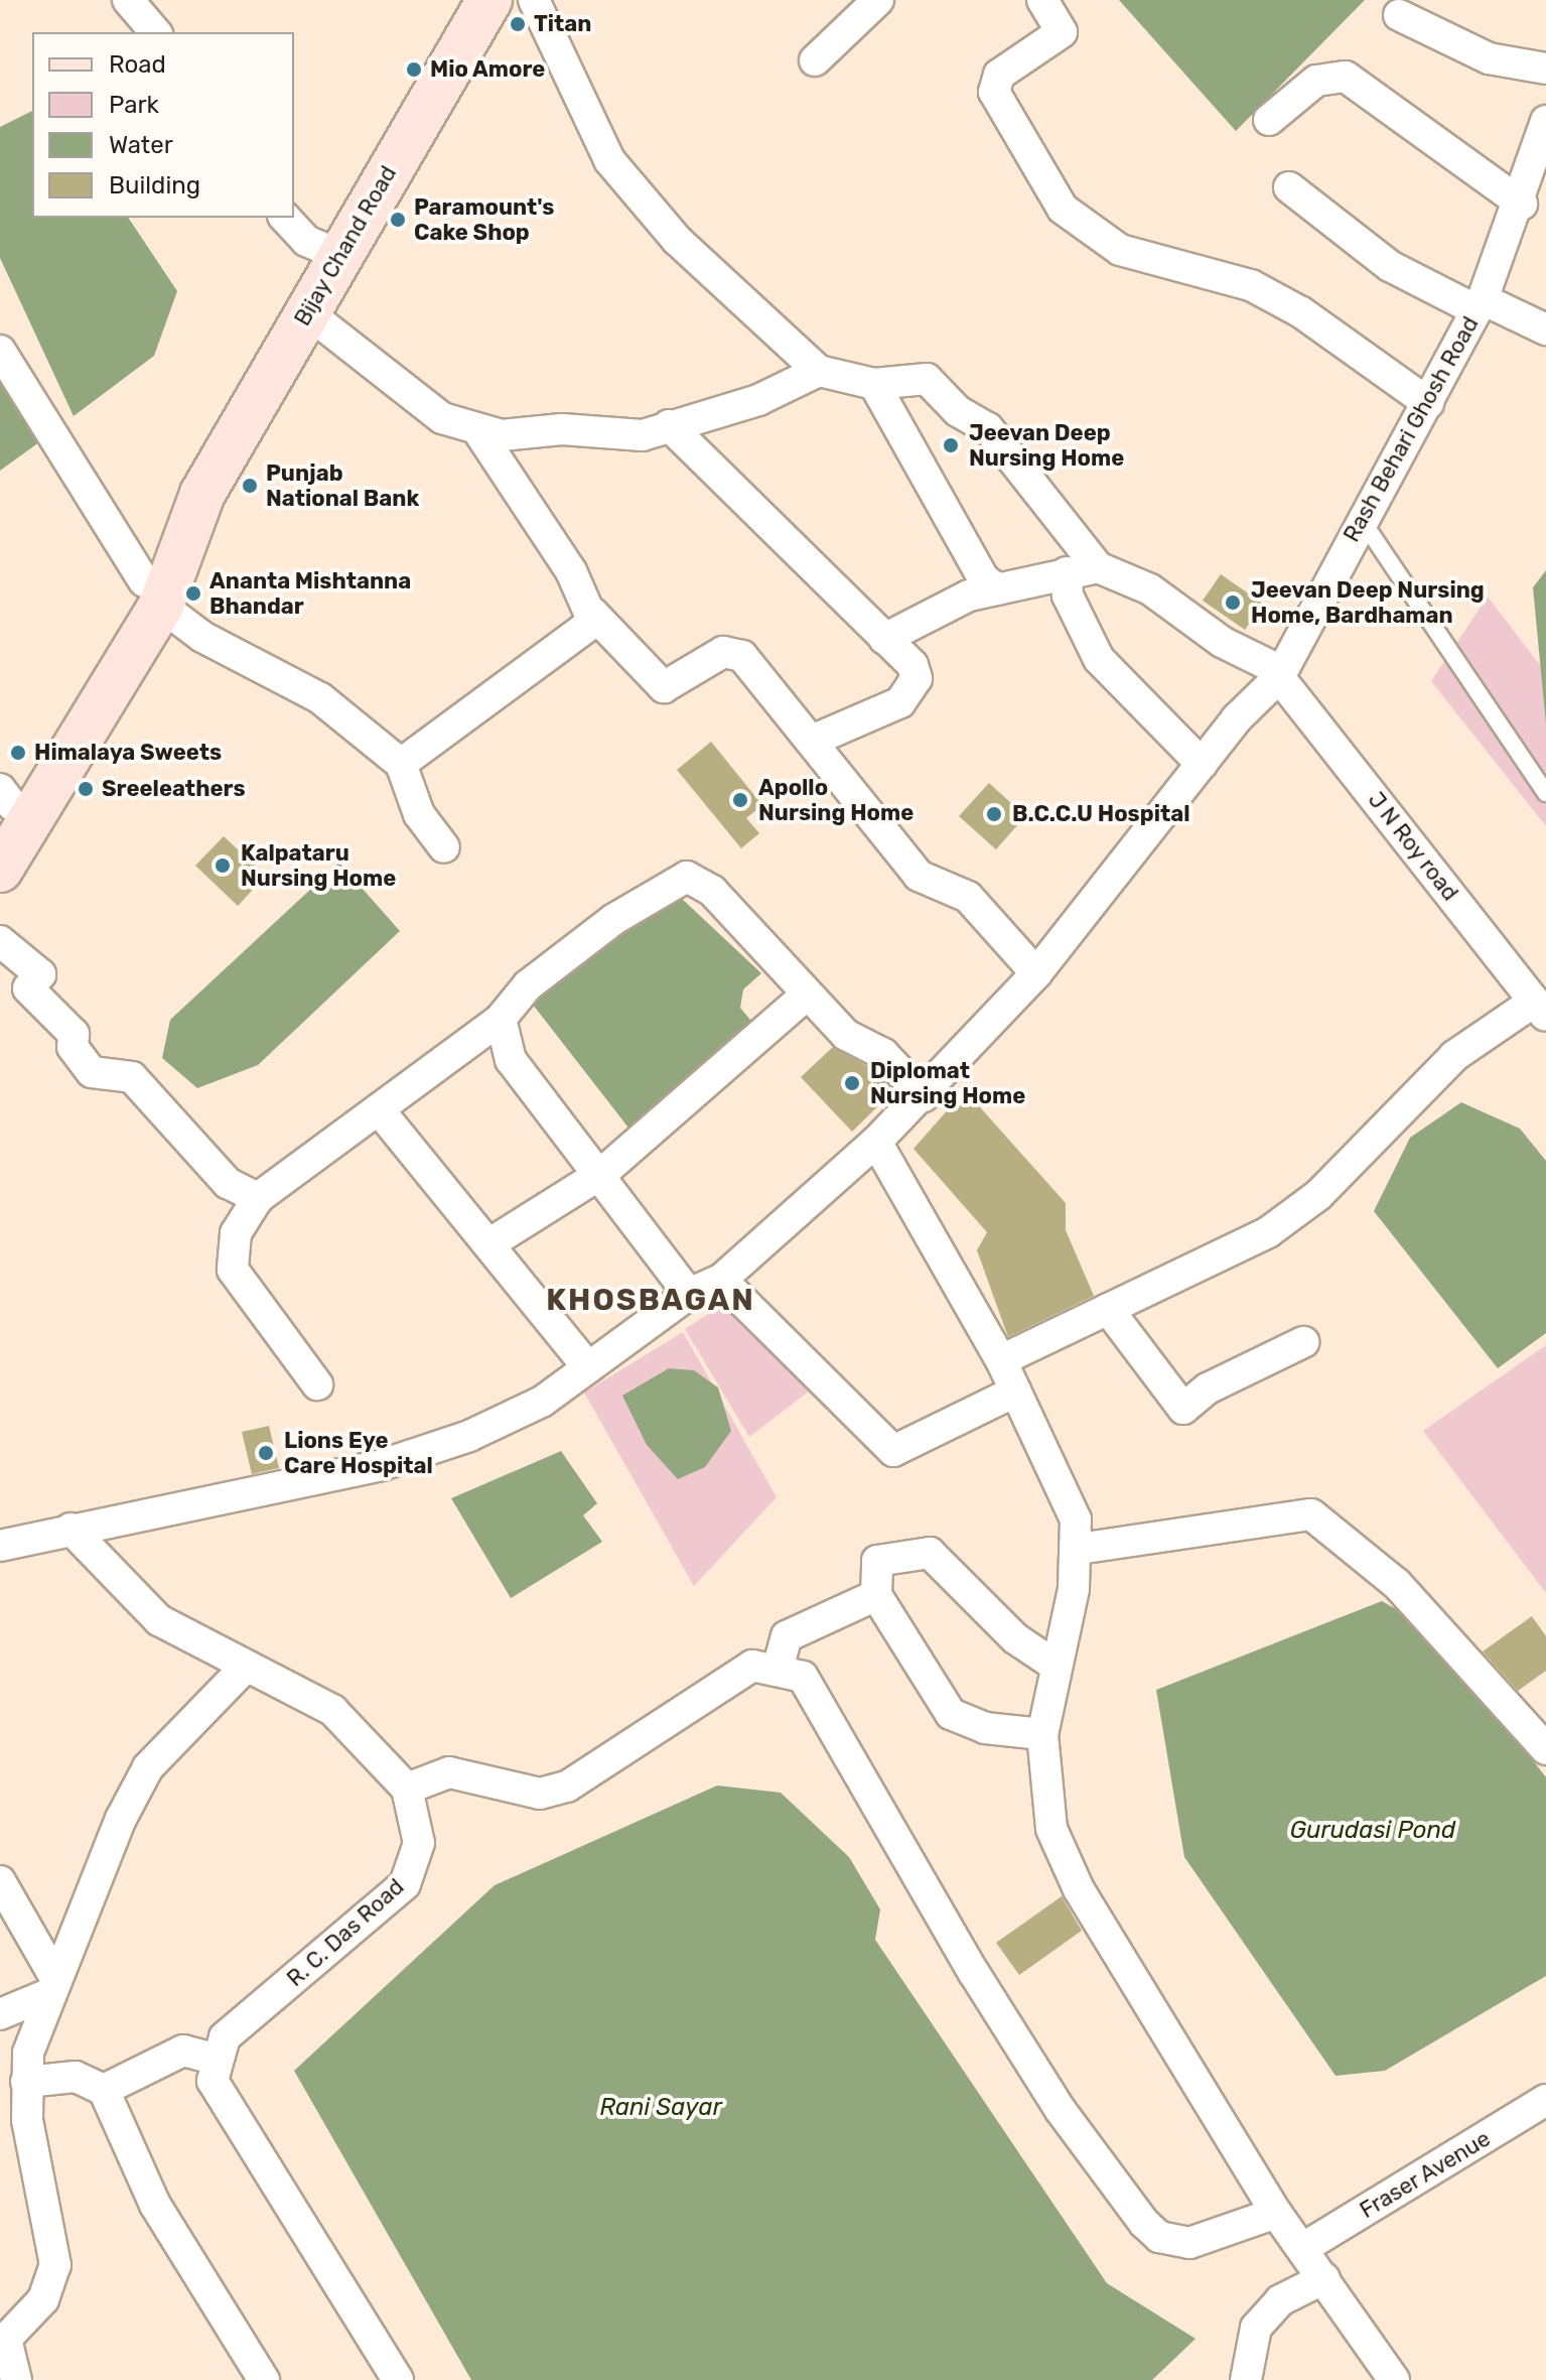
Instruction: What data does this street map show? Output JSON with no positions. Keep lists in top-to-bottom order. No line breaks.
{"streets":{"main road":["Bijay Chand Road"],"street":["Rash Behari Ghosh Road","J N Roy road","R. C. Das Road","Fraser Avenue"]},"crossings":[["Rash Behari Ghosh Road","J N Roy road"]],"districts":["KHOSBAGAN"],"water":["Gurudasi Pond","Rani Sayar"],"places":["Titan","Mio Amore","Paramount's Cake Shop","Jeevan Deep Nursing Home","Punjab National Bank","Ananta Mishtanna Bhandar","Jeevan Deep Nursing Home, Bardhaman","Himalaya Sweets","Sreeleathers","Apollo Nursing Home","B.C.C.U Hospital","Kalpataru Nursing Home","Diplomat Nursing Home","Lions Eye Care Hospital"],"legend":["Road","Park","Water","Building"]}
